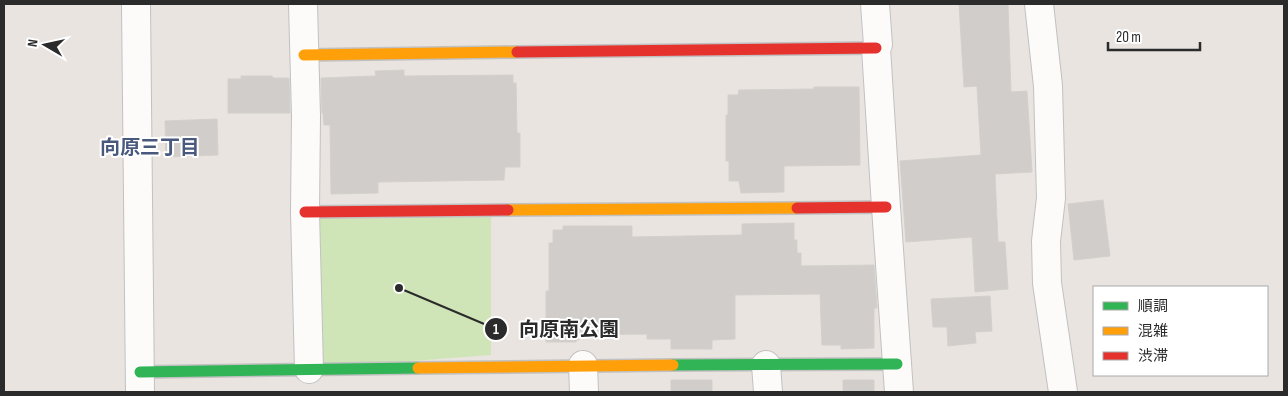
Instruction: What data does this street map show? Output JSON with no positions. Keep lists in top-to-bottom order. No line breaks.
{"districts":["向原三丁目"],"places":["向原南公園"],"legend":["順調","混雑","渋滞"],"scale_bar":"20 m","north":"left"}
